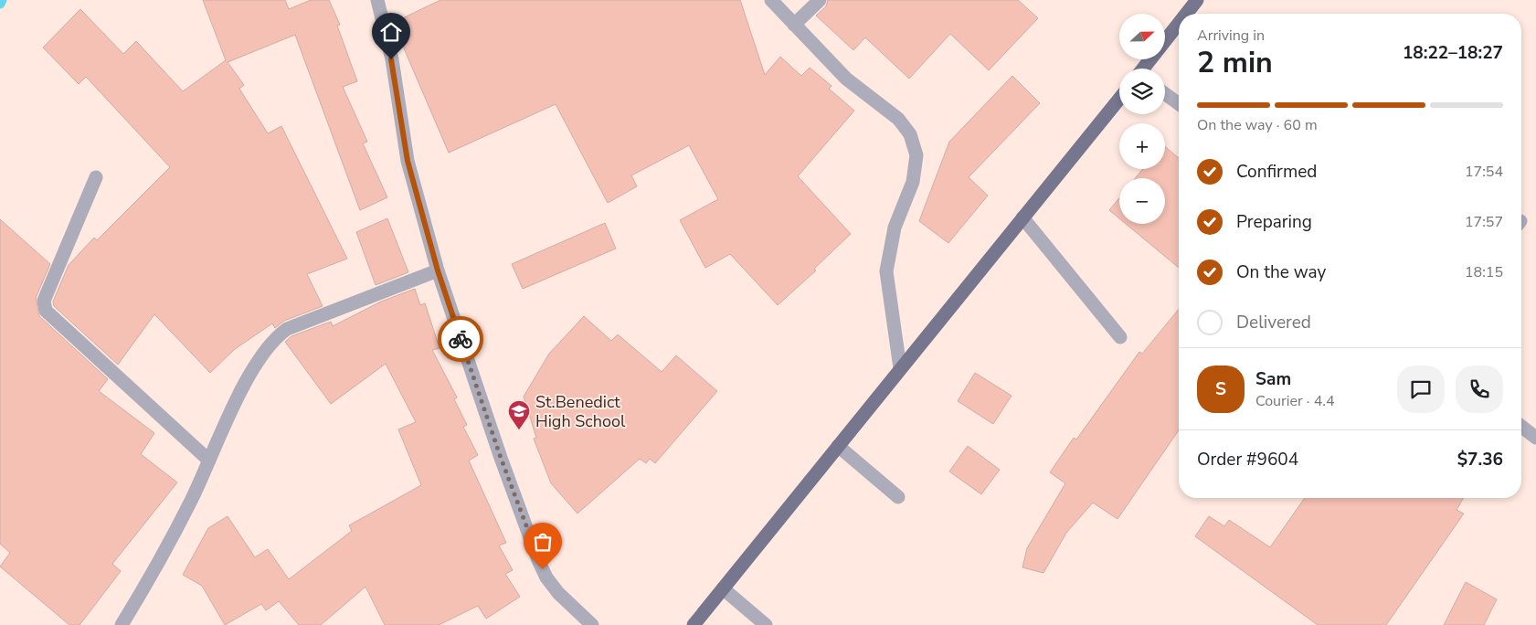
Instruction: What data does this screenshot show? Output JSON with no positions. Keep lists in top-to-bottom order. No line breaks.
{"places":{"school or university":["St.Benedict High School"]},"north":"right","page":{"map_buttons":["+","−"],"heading":["2 min","Arriving in","18:22–18:27"],"panel":["Sam","Courier · 4.4","Order #9604","$7.36"],"bar":"On the way · 60 m","list":[["Confirmed","17:54"],["Preparing","17:57"],["On the way","18:15"],"Delivered"],"round":"S"}}
